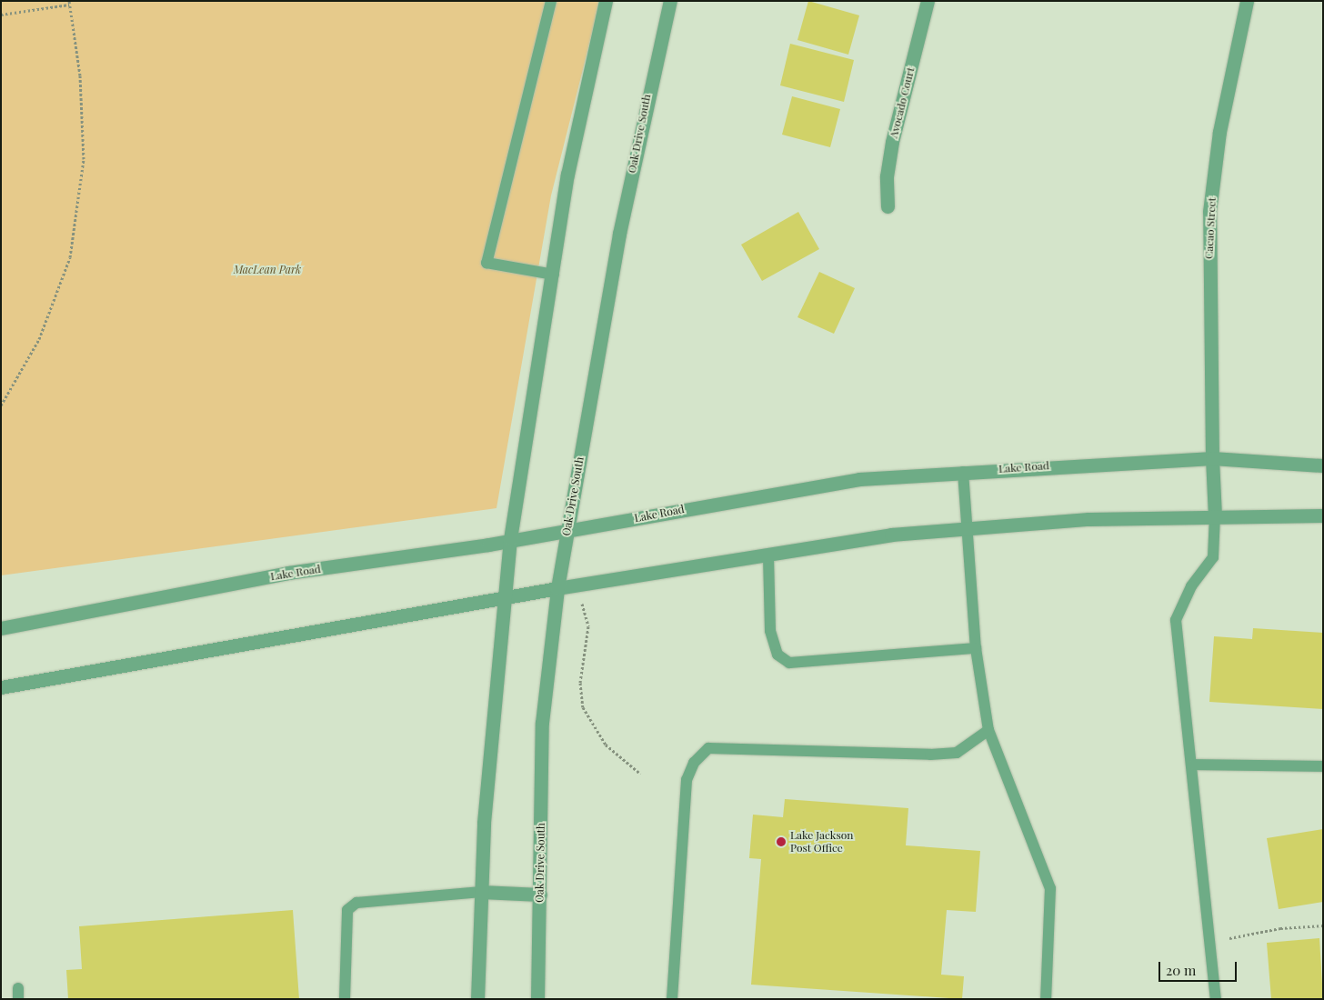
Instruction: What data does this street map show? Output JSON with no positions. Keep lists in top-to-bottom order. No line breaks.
{"streets":{"street":["Avocado Court","Oak Drive South","Cacao Street","Lake Road"]},"crossings":[["Oak Drive South","Lake Road"],["Cacao Street","Lake Road"]],"parks":["MacLean Park"],"places":["Lake Jackson Post Office"],"scale_bar":"20 m"}
